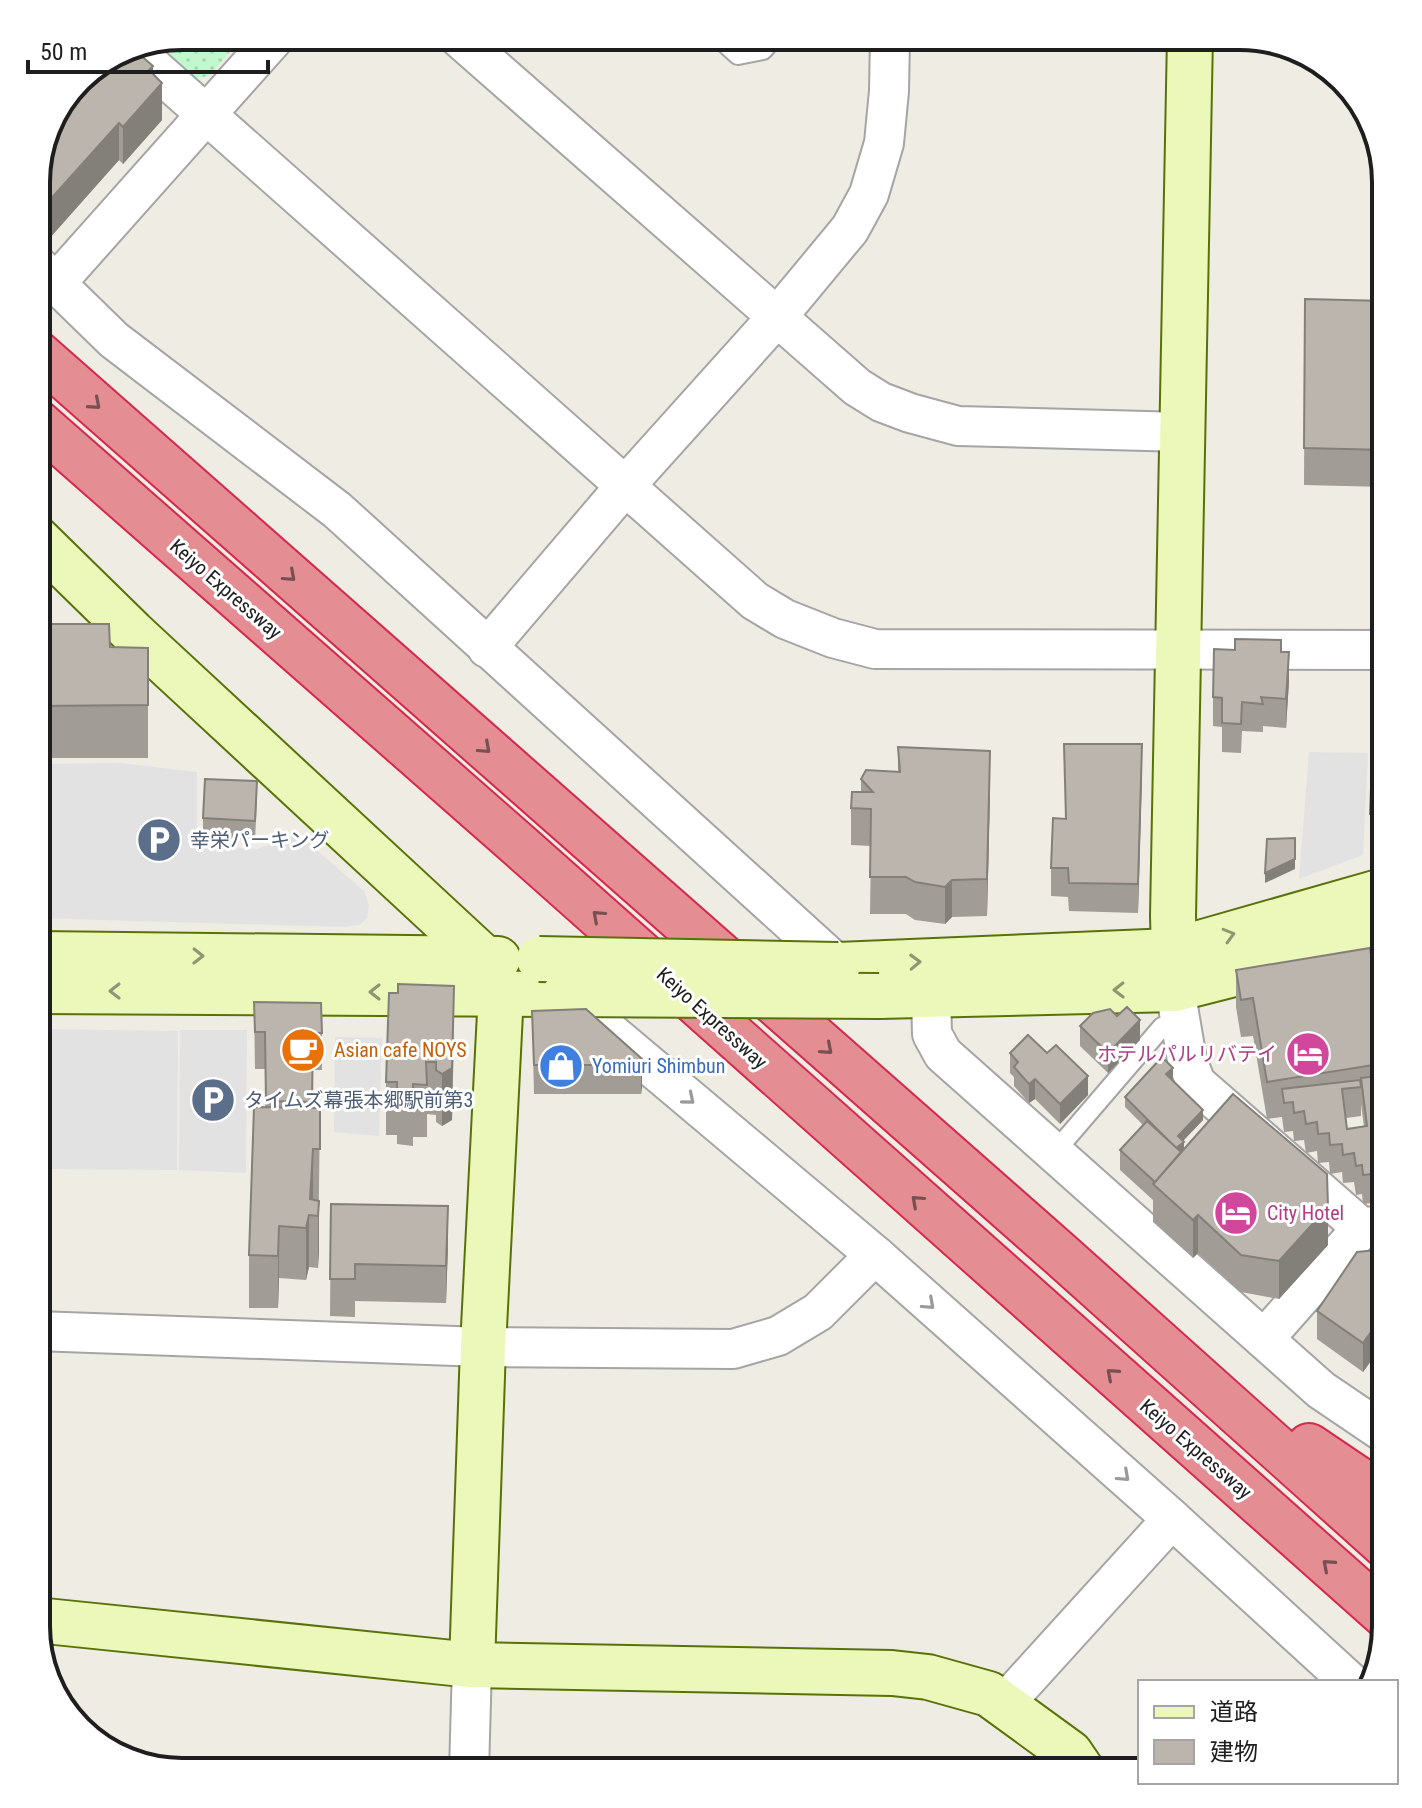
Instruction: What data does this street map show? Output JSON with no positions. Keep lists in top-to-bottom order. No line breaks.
{"streets":{"highway":["Keiyo Expressway"]},"places":{"parking":["幸栄パーキング","タイムズ幕張本郷駅前第3"],"cafe":["Asian cafe NOYS"],"hotel":["ホテルパルリバテイ","City Hotel"],"shop":["Yomiuri Shimbun"]},"legend":["道路","建物"],"scale_bar":"50 m"}
